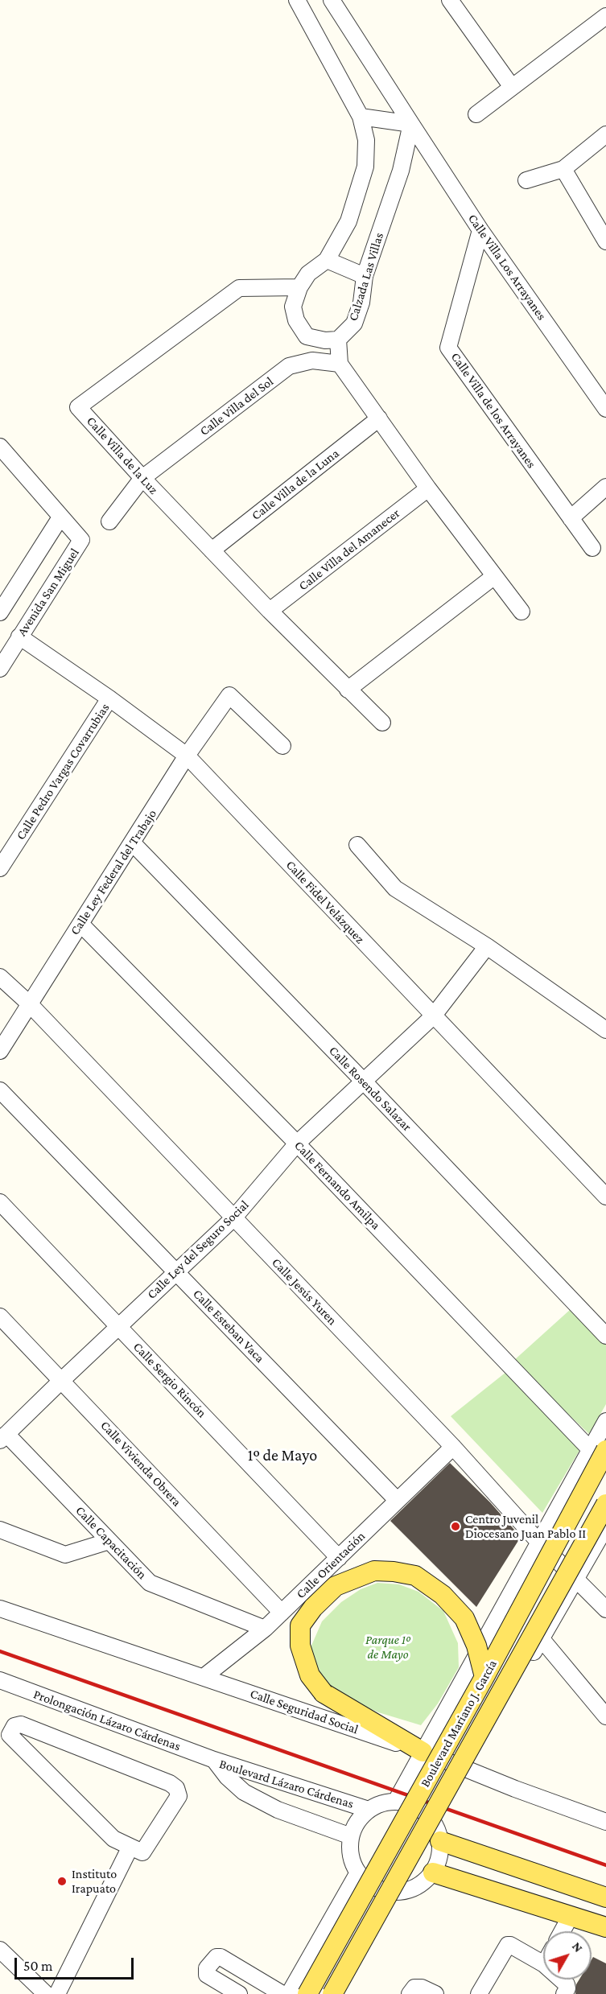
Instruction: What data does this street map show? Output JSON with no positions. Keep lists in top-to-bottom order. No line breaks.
{"streets":{"main road":["Boulevard Mariano J. García"],"street":["Calle Villa Los Arrayanes","Calzada Las Villas","Calle Villa del Sol","Calle Villa de los Arrayanes","Calle Villa de la Luz","Calle Villa de la Luna","Calle Villa del Amanecer","Avenida San Miguel","Calle Pedro Vargas Covarrubias","Calle Ley Federal del Trabajo","Calle Fidel Velázquez","Calle Rosendo Salazar","Calle Fernando Amilpa","Calle Ley del Seguro Social","Calle Jesús Yuren","Calle Esteban Vaca","Calle Sergio Rincón","Calle Vivienda Obrera","Calle Capacitación","Calle Orientación","Calle Seguridad Social","Prolongación Lázaro Cárdenas","Boulevard Lázaro Cárdenas"]},"crossings":[["Calle Villa Los Arrayanes","Calzada Las Villas"],["Calle Villa Los Arrayanes","Calle Villa de los Arrayanes"],["Calzada Las Villas","Calle Villa de la Luz"],["Calle Villa del Sol","Calle Villa de la Luz"],["Calle Villa de la Luz","Calle Villa de la Luna"],["Calle Villa de la Luz","Calle Villa del Amanecer"],["Avenida San Miguel","Calle Fidel Velázquez"],["Calle Pedro Vargas Covarrubias","Calle Fidel Velázquez"],["Calle Ley Federal del Trabajo","Calle Fidel Velázquez"],["Calle Ley Federal del Trabajo","Calle Rosendo Salazar"],["Calle Ley Federal del Trabajo","Calle Fernando Amilpa"],["Calle Ley Federal del Trabajo","Calle Jesús Yuren"],["Calle Fidel Velázquez","Calle Ley del Seguro Social"],["Calle Rosendo Salazar","Calle Ley del Seguro Social"],["Calle Fernando Amilpa","Calle Ley del Seguro Social"],["Calle Fernando Amilpa","Boulevard Mariano J. García"],["Calle Ley del Seguro Social","Calle Jesús Yuren"],["Calle Ley del Seguro Social","Calle Esteban Vaca"],["Calle Ley del Seguro Social","Calle Sergio Rincón"],["Calle Ley del Seguro Social","Calle Vivienda Obrera"],["Calle Ley del Seguro Social","Calle Capacitación"],["Calle Jesús Yuren","Calle Orientación"],["Calle Esteban Vaca","Calle Orientación"],["Calle Sergio Rincón","Calle Orientación"],["Calle Vivienda Obrera","Calle Orientación"],["Calle Capacitación","Calle Orientación"],["Calle Orientación","Calle Seguridad Social"],["Prolongación Lázaro Cárdenas","Boulevard Lázaro Cárdenas"]],"districts":["1º de Mayo"],"parks":["Parque 1º de Mayo"],"places":["Centro Juvenil Diocesano Juan Pablo II","Instituto Irapuato"],"scale_bar":"50 m","north":"top right"}
